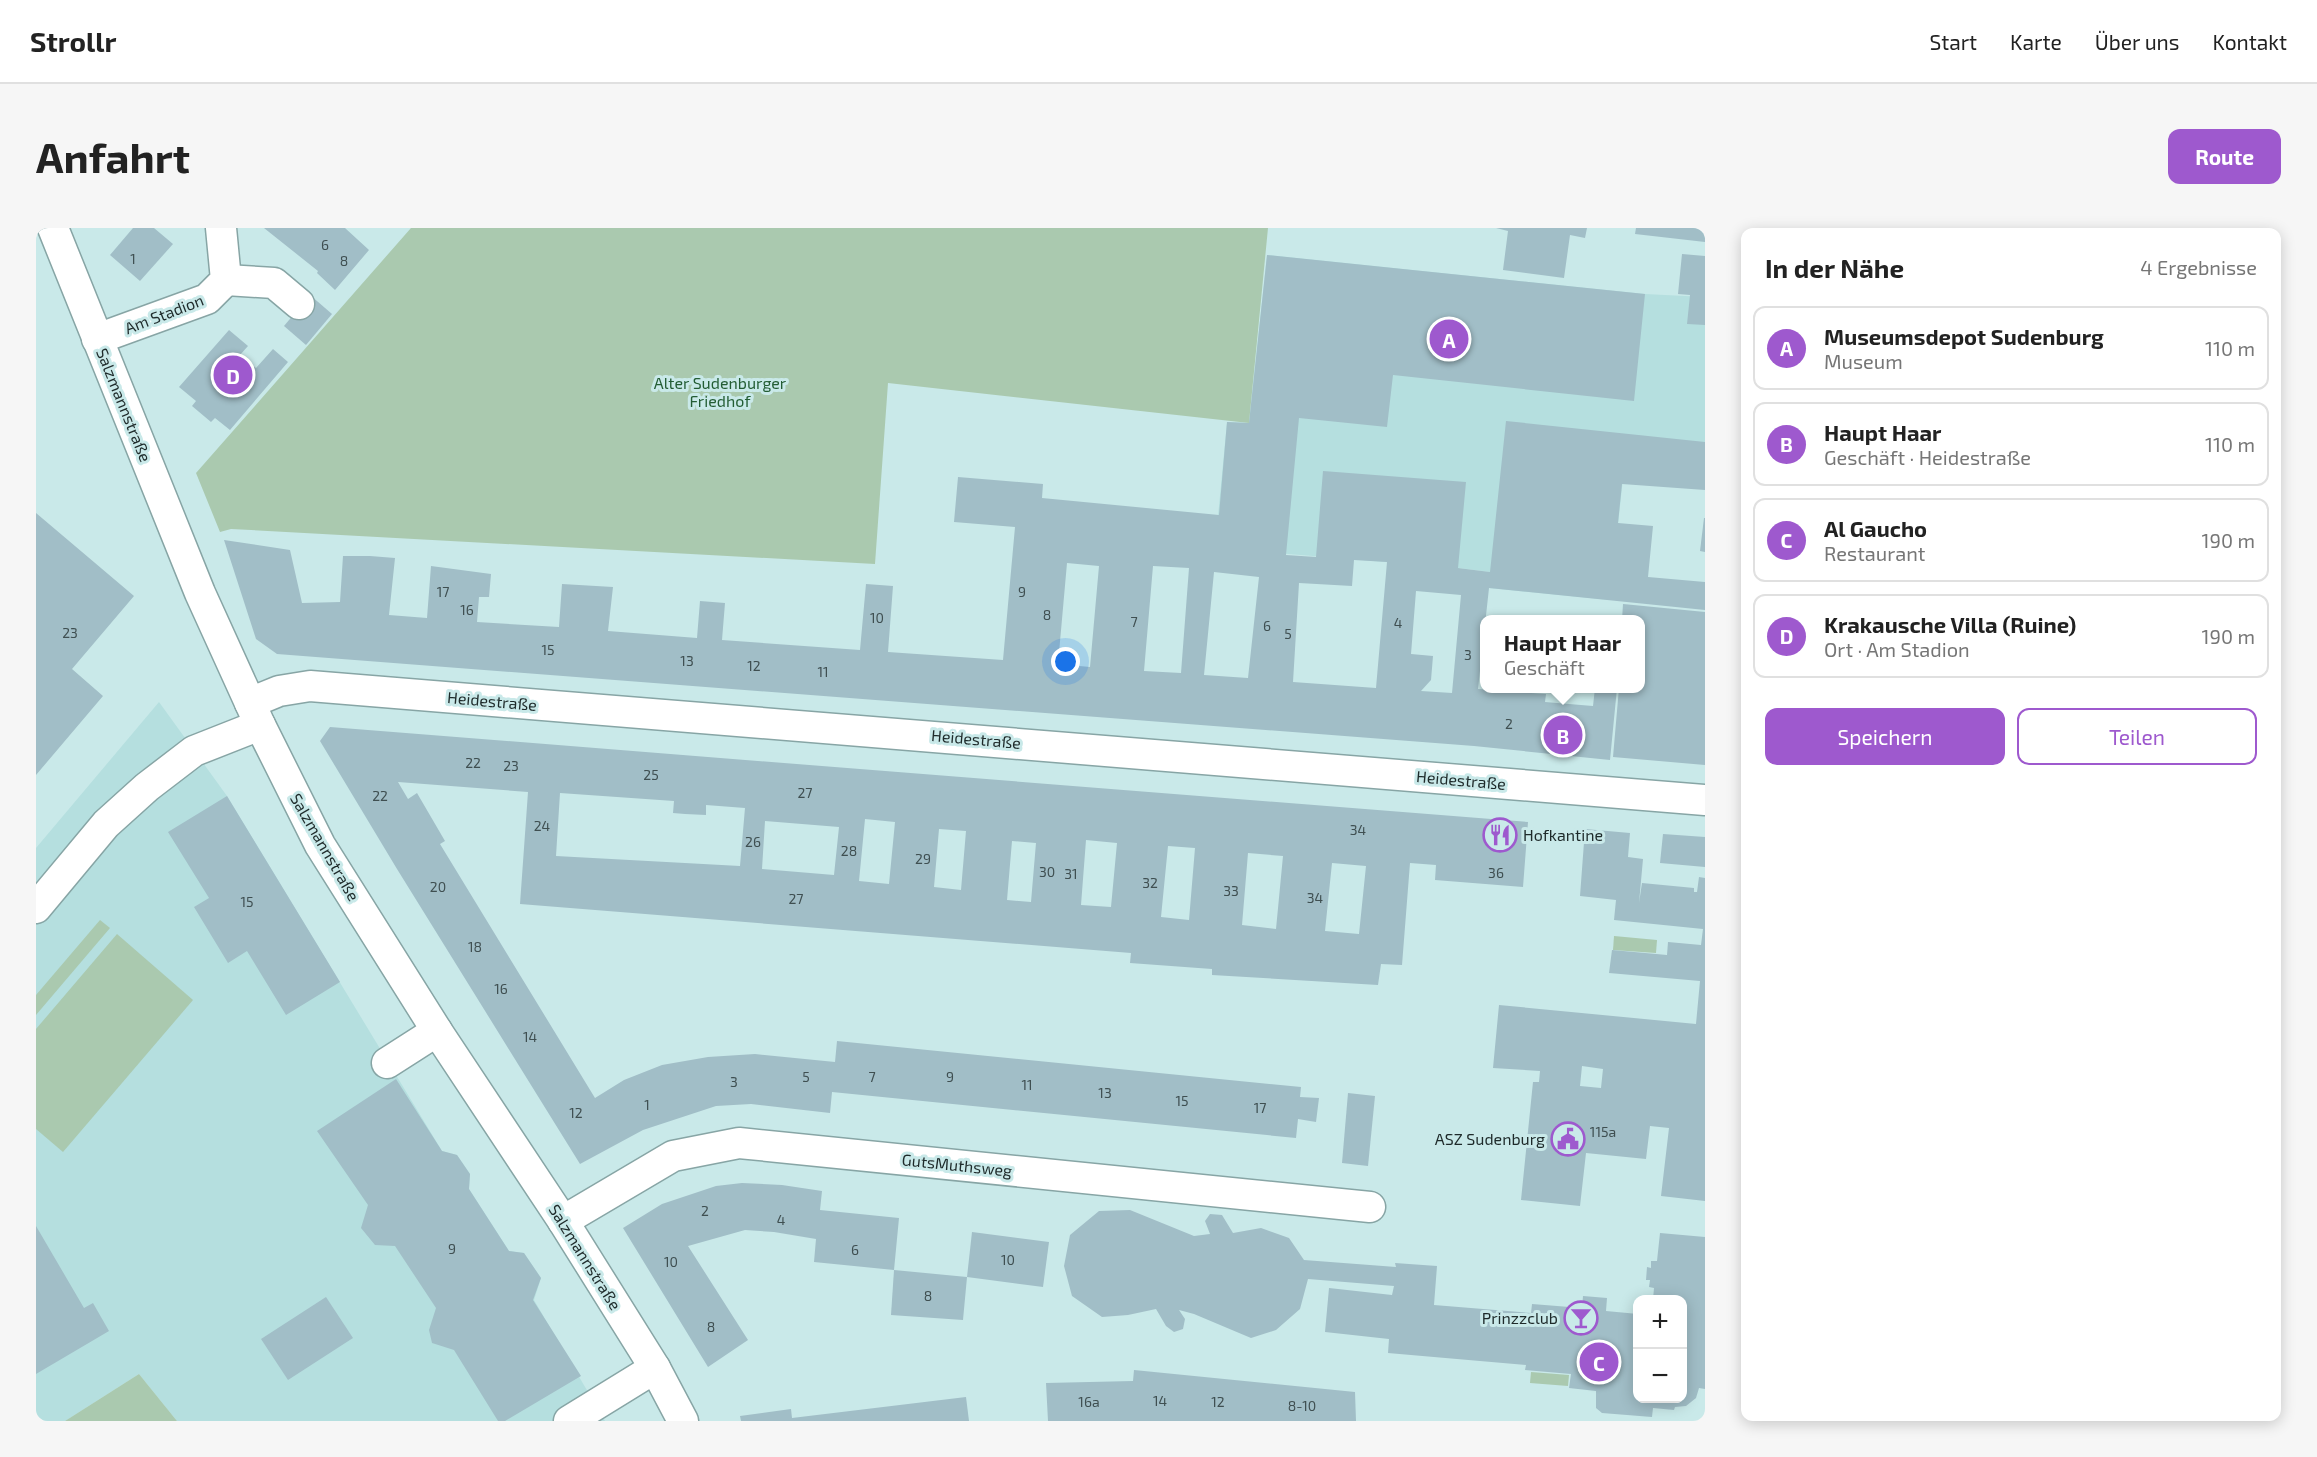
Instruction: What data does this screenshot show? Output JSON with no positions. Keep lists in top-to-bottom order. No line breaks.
{"streets":{"street":["Am Stadion","Salzmannstraße","Heidestraße","GutsMuthsweg"]},"crossings":[["Am Stadion","Salzmannstraße"],["Salzmannstraße","Heidestraße"],["Salzmannstraße","GutsMuthsweg"]],"parks":["Alter Sudenburger Friedhof"],"places":{"restaurant":["Hofkantine"],"public building":["ASZ Sudenburg"],"bar":["Prinzzclub"]},"house_numbers":["6","1","8","17","9","16","8","10","7","4","6","23","5","15","3","13","12","11","2","22","23","25","27","22","24","34","26","28","29","30","36","31","32","20","33","34","27","15","18","16","14","5","7","9","3","11","13","15","1","17","12","115a","2","4","9","6","10","10","8","8","14","16a","12","8-10"],"page":{"header":"Strollr","nav":["Start","Karte","Über uns","Kontakt"],"buttons":["Route",["Speichern","Teilen"]],"title":"Anfahrt","heading":["In der Nähe","4 Ergebnisse"],"list":[{"mark":"A","name":"Museumsdepot Sudenburg","note":"Museum","value":"110 m"},{"mark":"B","name":"Haupt Haar","note":"Geschäft · Heidestraße","value":"110 m"},{"mark":"C","name":"Al Gaucho","note":"Restaurant","value":"190 m"},{"mark":"D","name":"Krakausche Villa (Ruine)","note":"Ort · Am Stadion","value":"190 m"}],"pins":["A","D","B","C"],"popup":["Haupt Haar","Geschäft"],"map_buttons":["+","−"]}}
